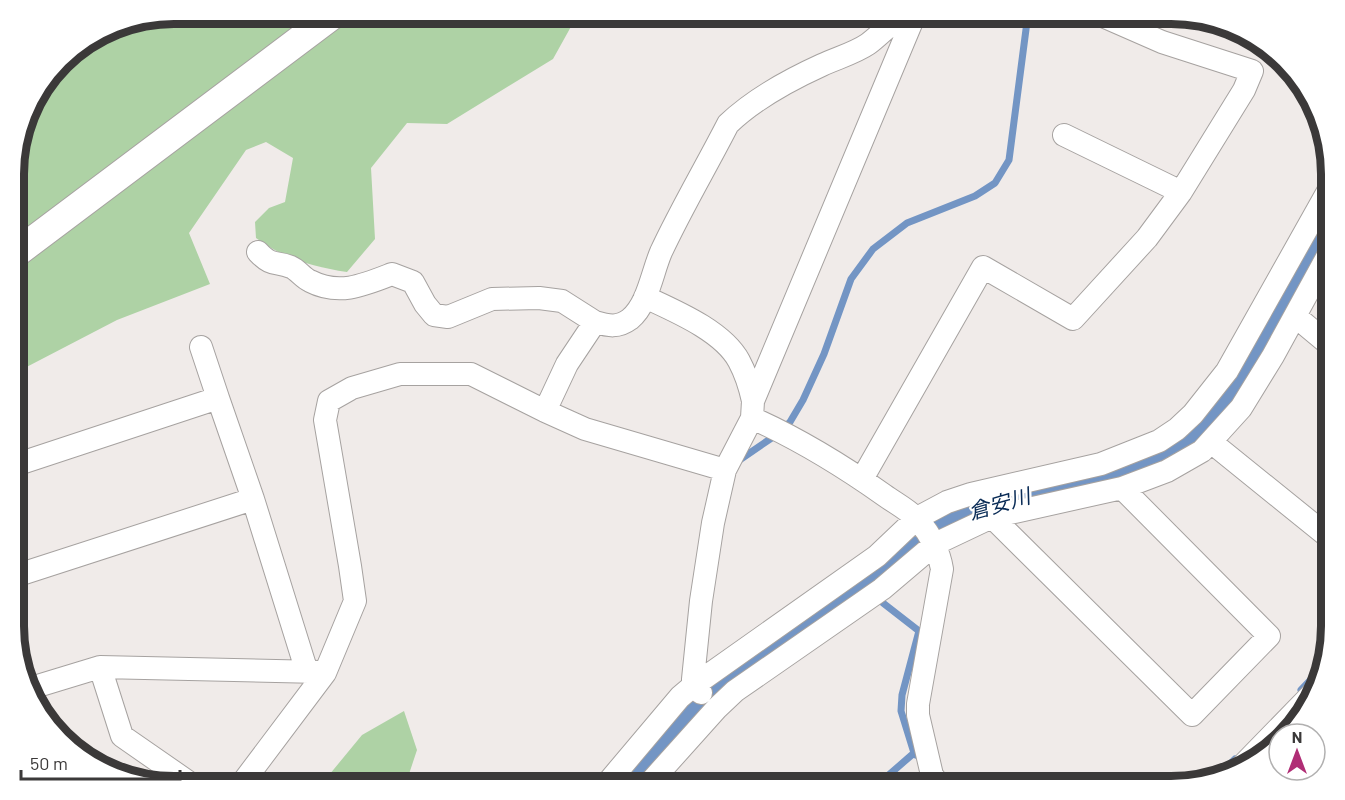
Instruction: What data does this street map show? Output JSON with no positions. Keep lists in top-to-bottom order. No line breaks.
{"water":["倉安川"],"scale_bar":"50 m","north":"top"}
